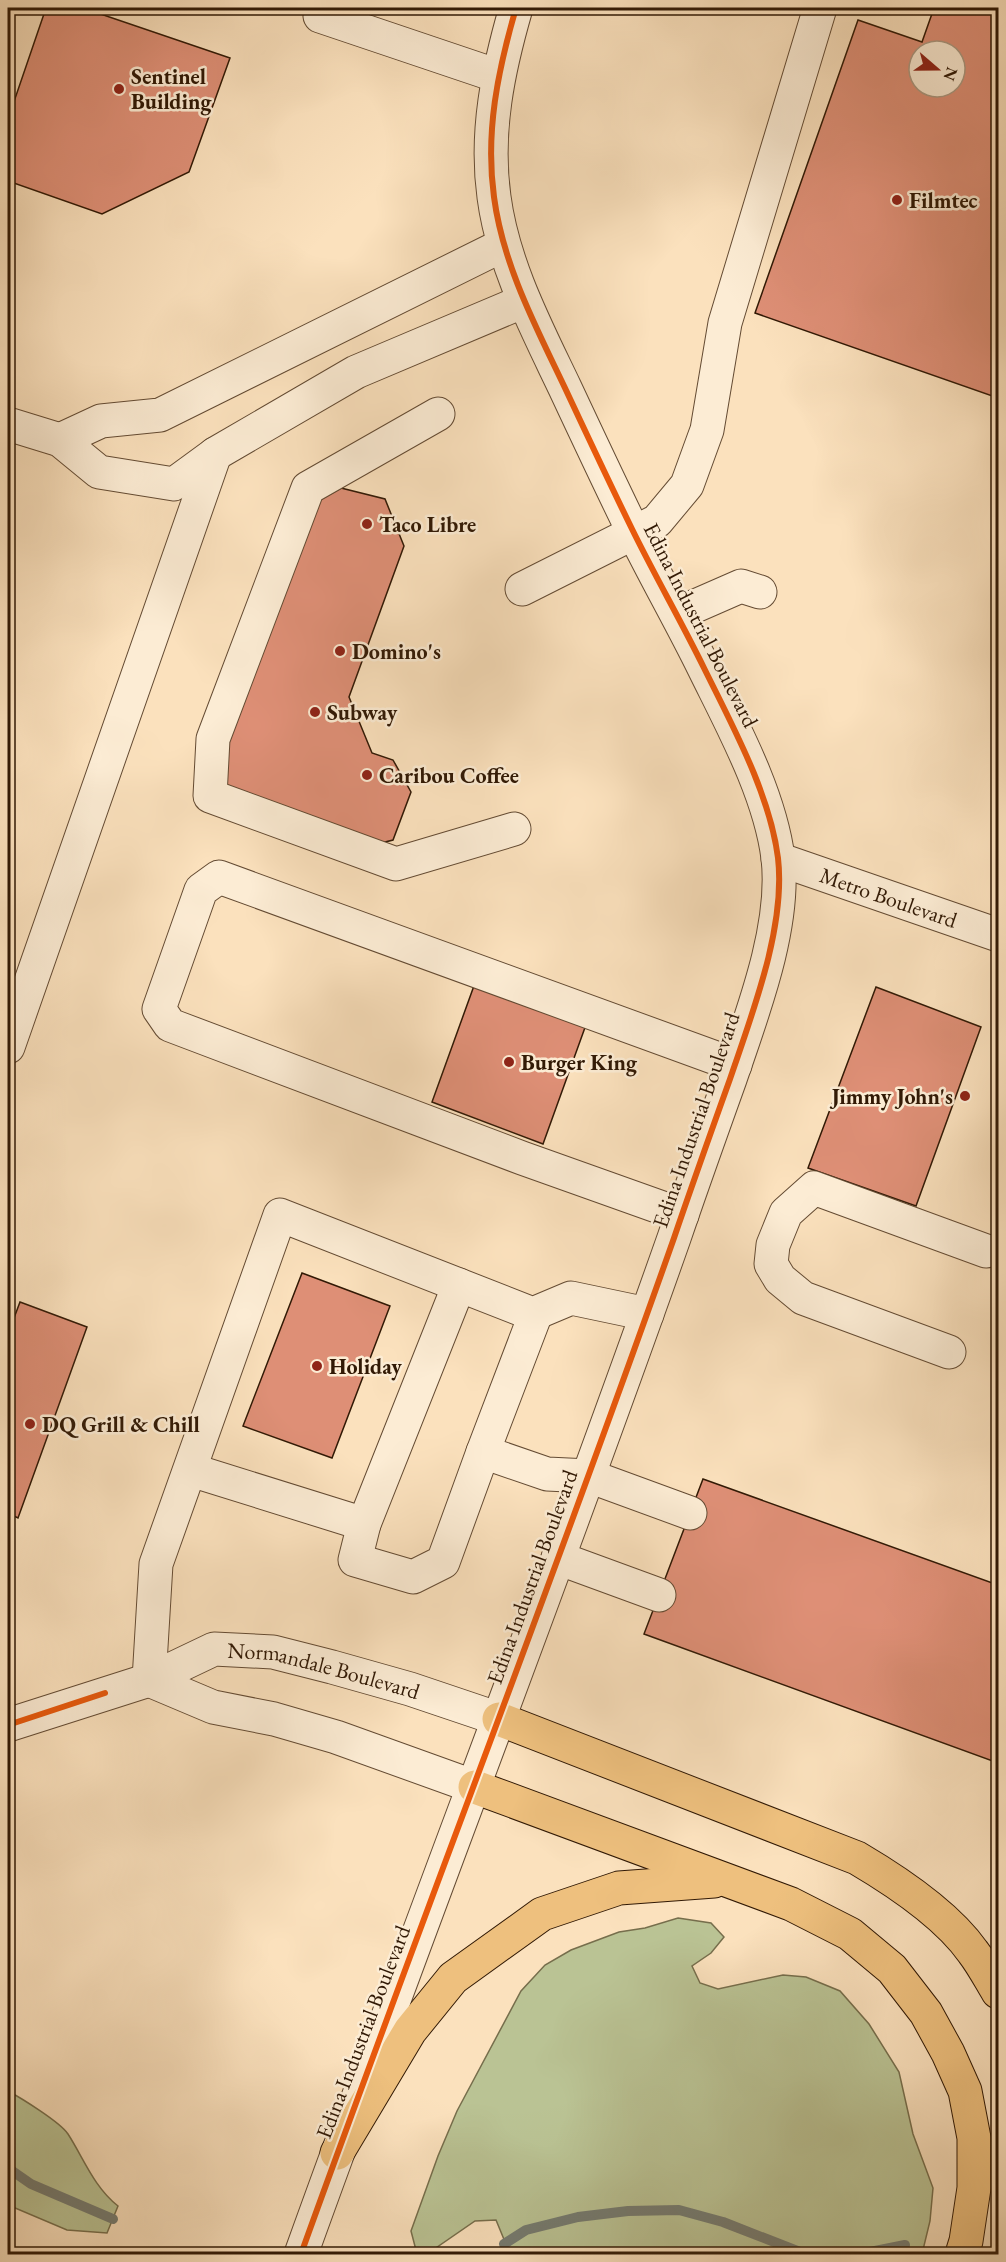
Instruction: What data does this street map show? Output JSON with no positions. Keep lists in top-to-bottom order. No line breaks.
{"streets":{"street":["Edina Industrial Boulevard","Metro Boulevard","Normandale Boulevard"]},"crossings":[["Edina Industrial Boulevard","Metro Boulevard"],["Edina Industrial Boulevard","Normandale Boulevard"]],"places":["Sentinel Building","Filmtec","Taco Libre","Domino's","Subway","Caribou Coffee","Burger King","Jimmy John's","Holiday","DQ Grill & Chill"],"north":"right"}
